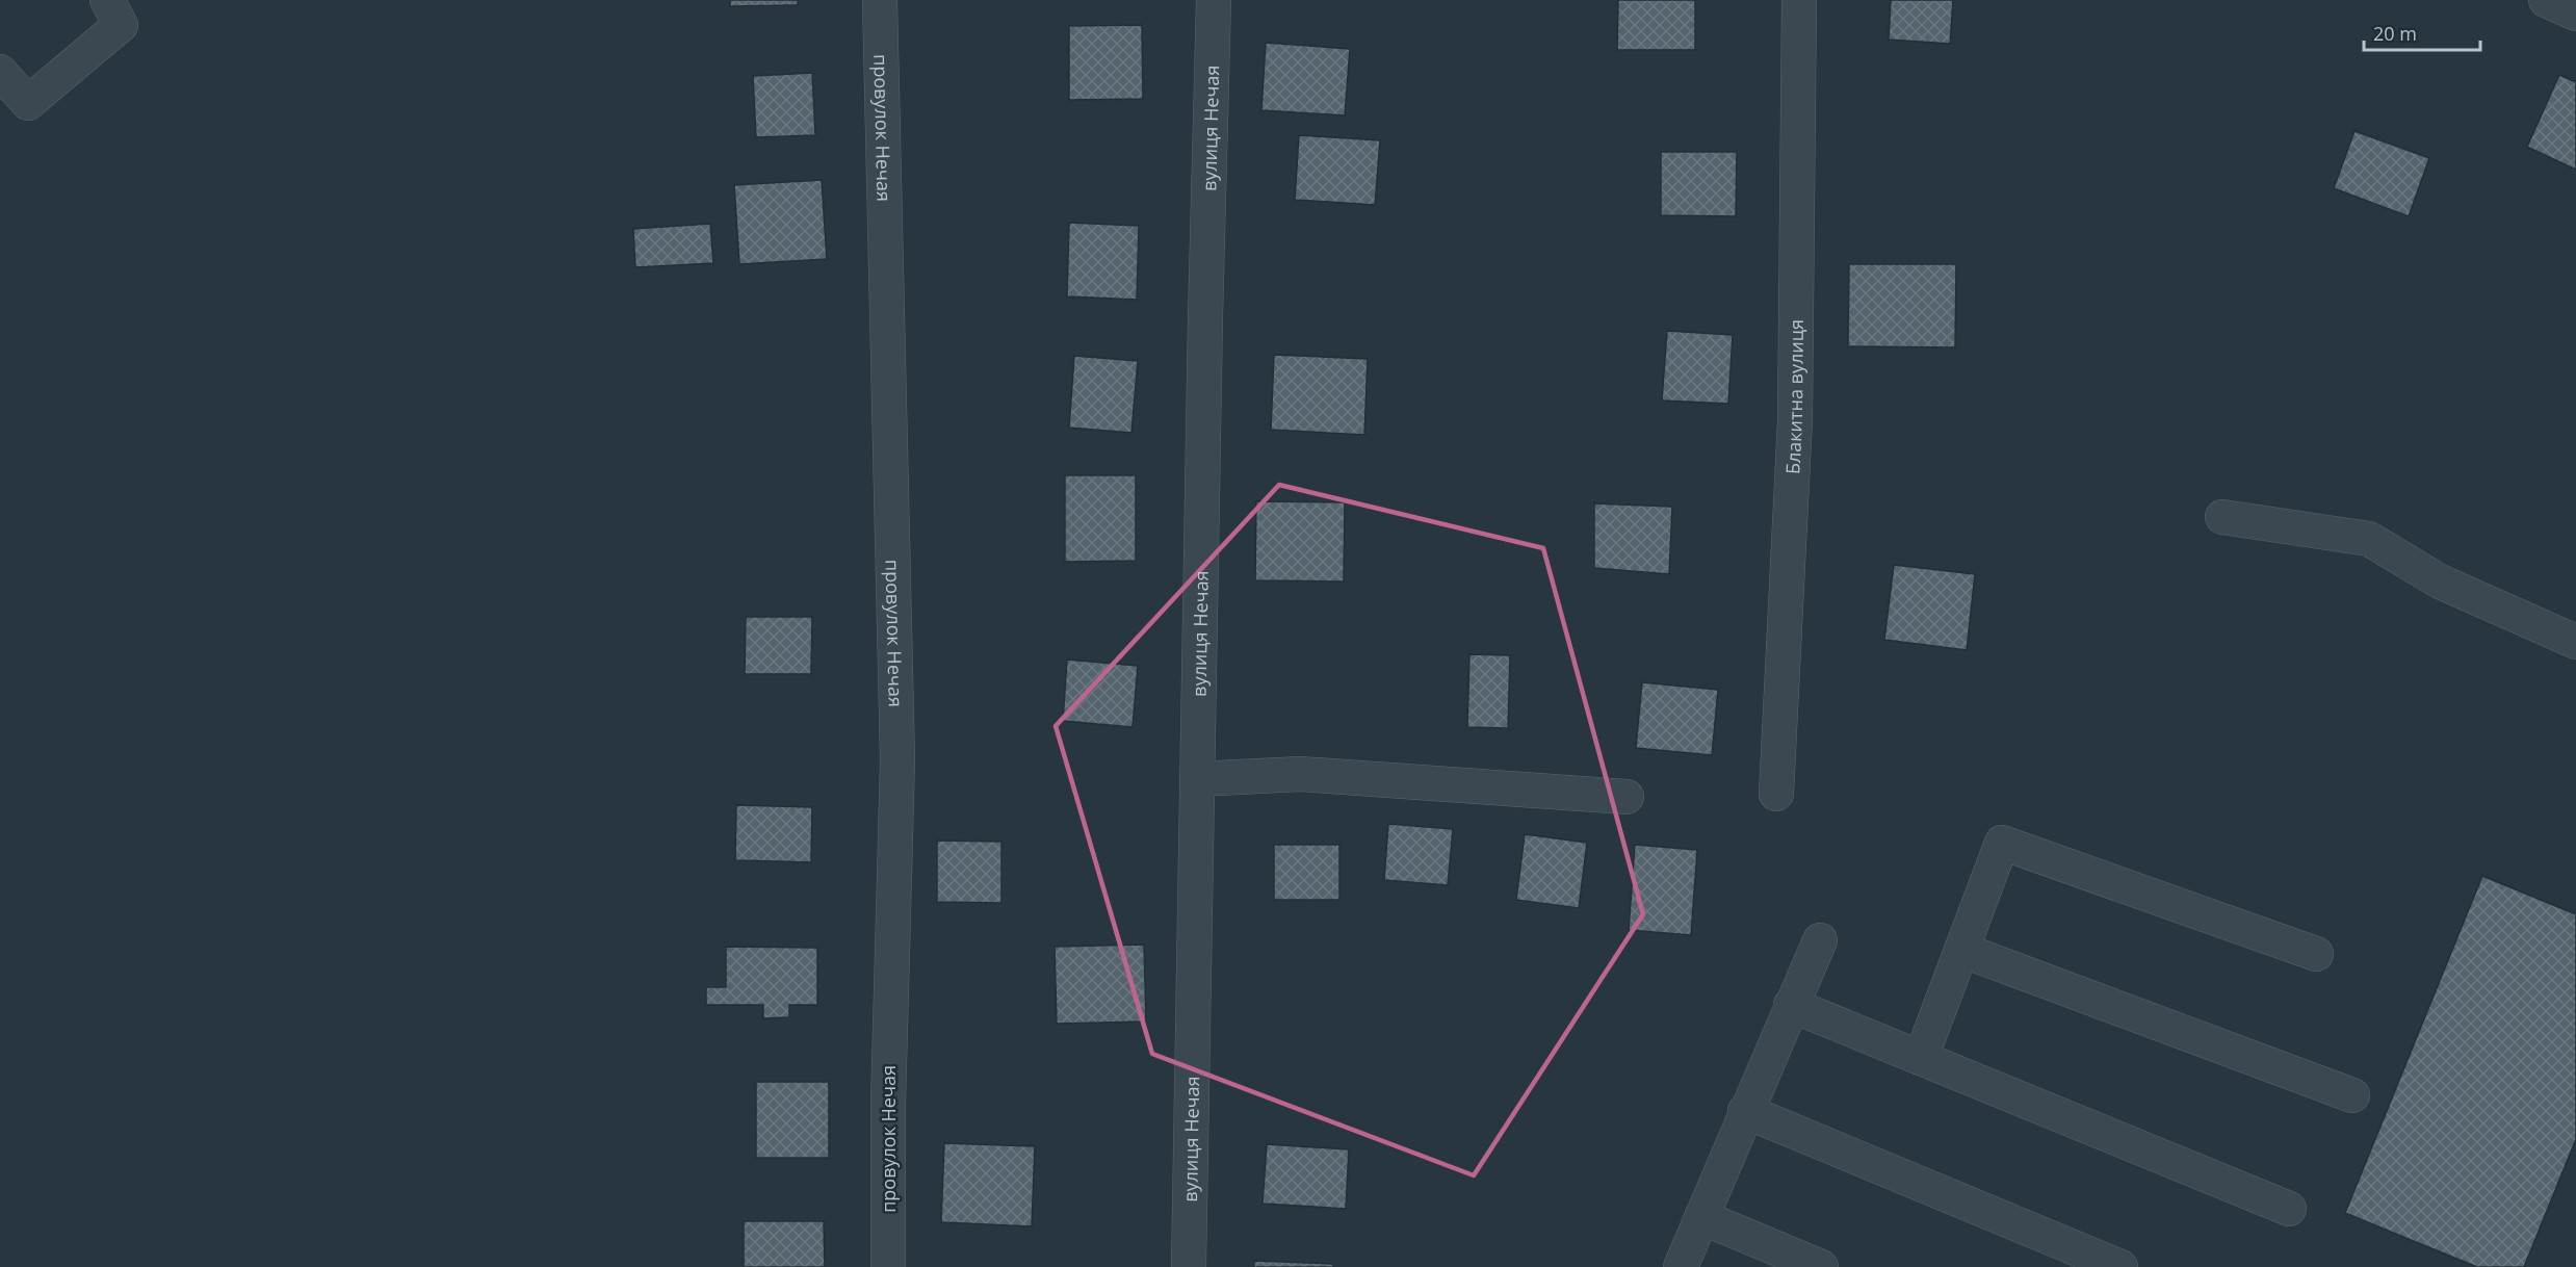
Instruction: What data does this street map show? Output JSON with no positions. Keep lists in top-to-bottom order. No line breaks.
{"streets":{"street":["провулок Нечая","вулиця Нечая","Блакитна вулиця"]},"scale_bar":"20 m"}
